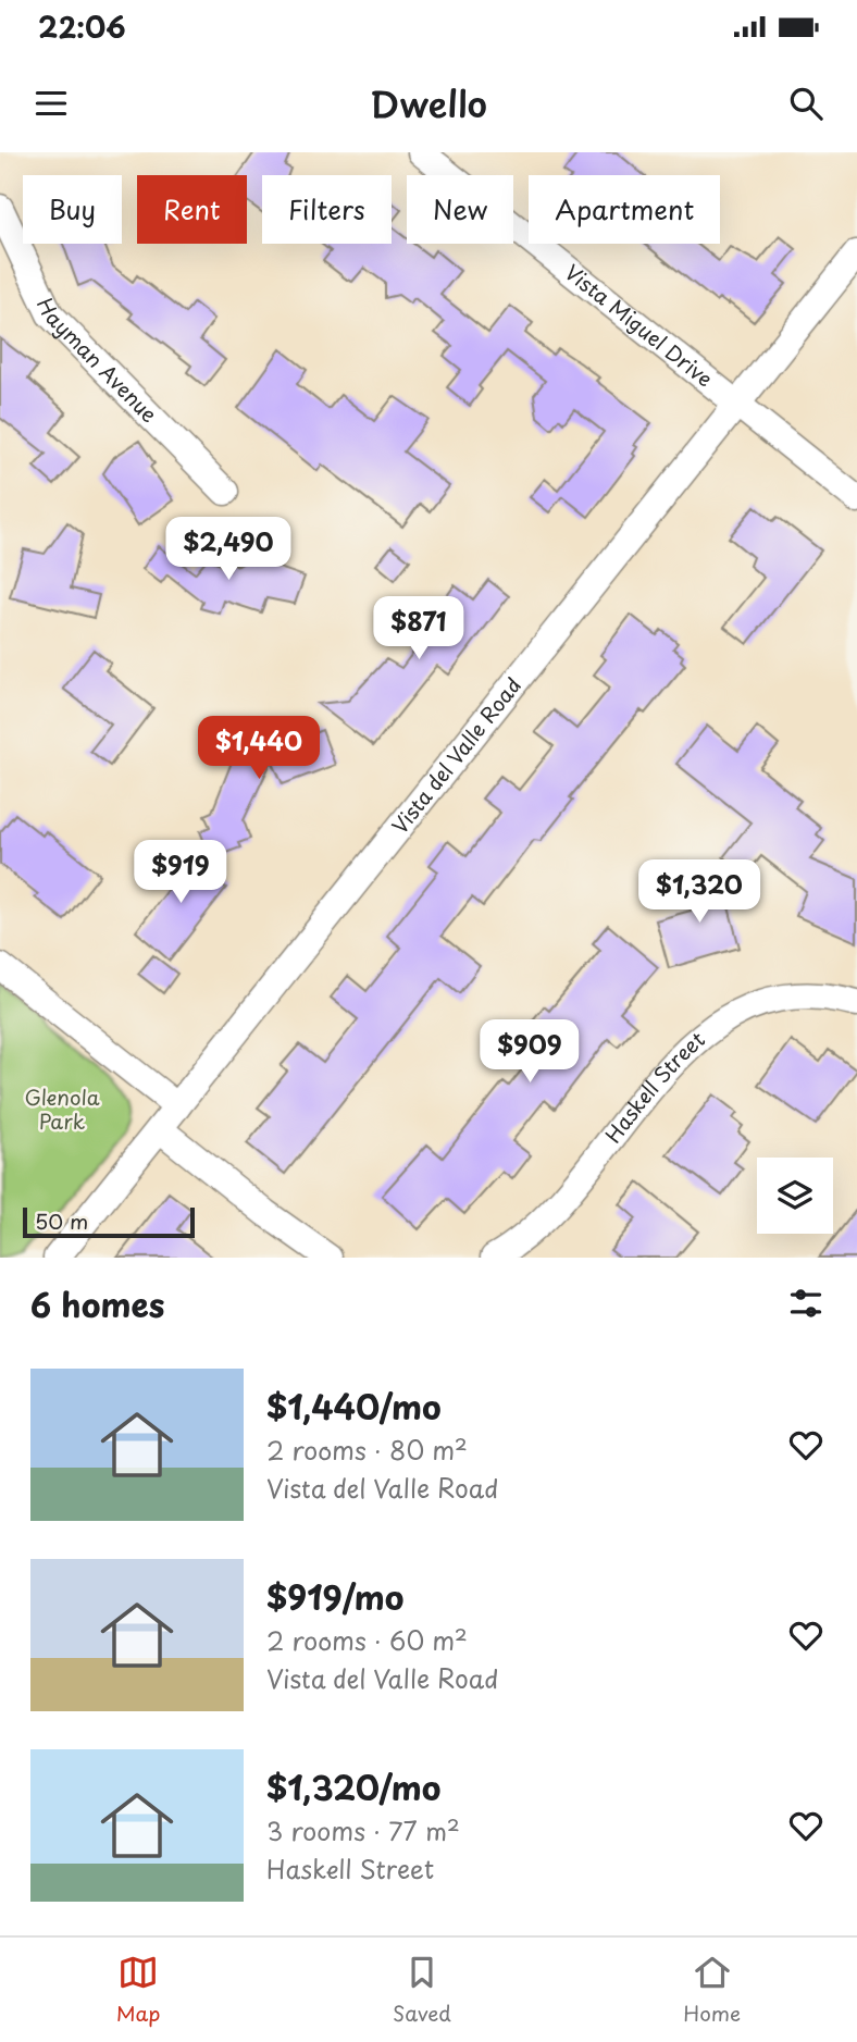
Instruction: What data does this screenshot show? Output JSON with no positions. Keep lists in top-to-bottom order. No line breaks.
{"streets":{"street":["Vista Miguel Drive","Hayman Avenue","Vista del Valle Road","Haskell Street"]},"crossings":[["Vista Miguel Drive","Vista del Valle Road"]],"parks":["Glenola Park"],"scale_bar":"50 m","page":{"status":"22:06","header":"Dwello","chip":["Buy","Rent","Filters","New","Apartment"],"price":["$2,490","$871","$1,440","$919","$1,320","$909"],"scale":"50 m","heading":"6 homes","list":[{"name":"$1,440/mo","note":"2 rooms · 80 m² · Vista del Valle Road"},{"name":"$919/mo","note":"2 rooms · 60 m² · Vista del Valle Road"},{"name":"$1,320/mo","note":"3 rooms · 77 m² · Haskell Street"}],"tabs":["Map","Saved","Home"]}}
